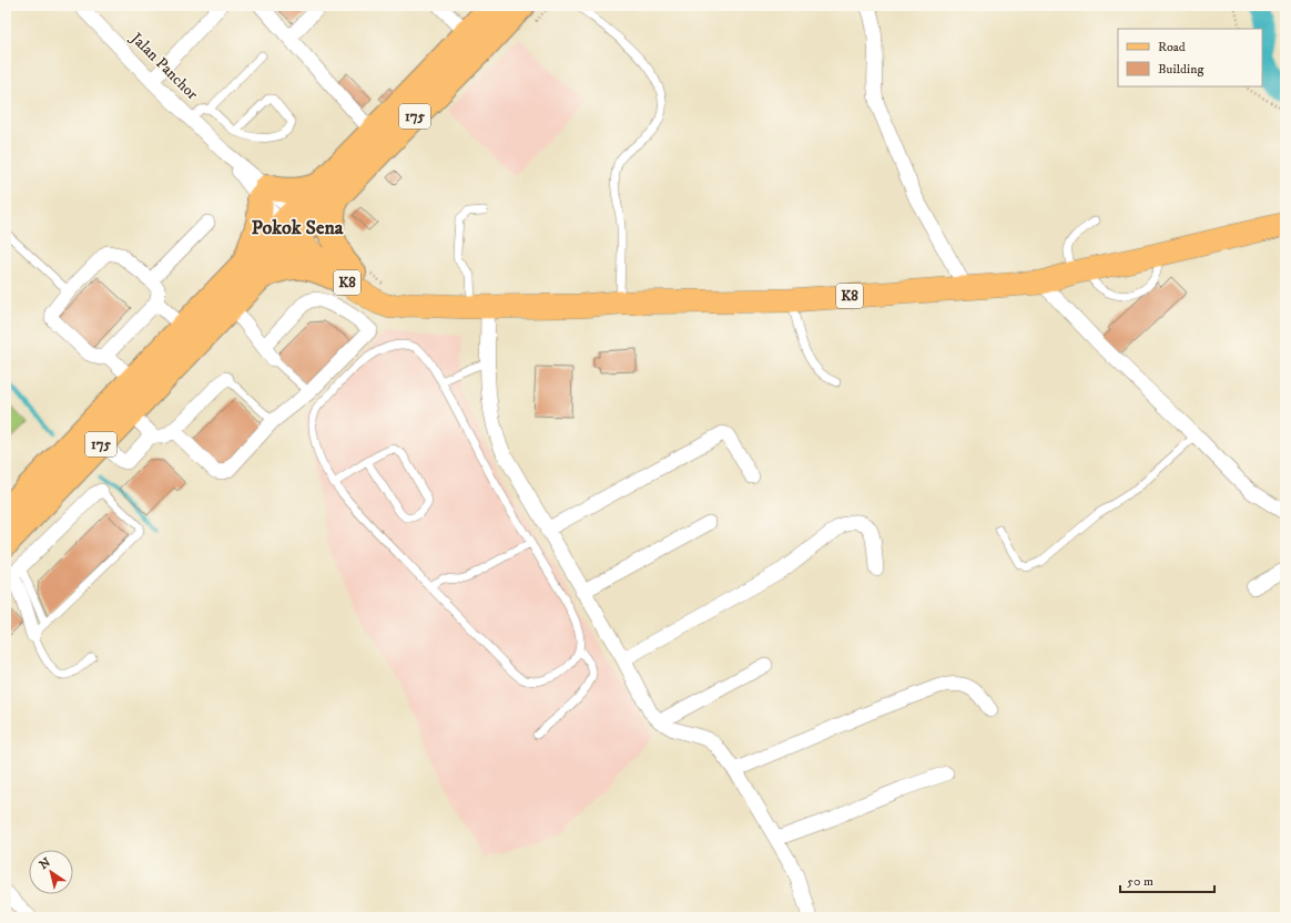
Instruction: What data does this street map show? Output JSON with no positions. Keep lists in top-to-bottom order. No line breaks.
{"streets":{"highway":["175"],"main road":["K8"],"street":["Jalan Panchor"]},"crossings":[["Jalan Panchor","175"],["Jalan Panchor","K8"],["175","K8"]],"districts":["Pokok Sena"],"legend":["Road","Building"],"scale_bar":"50 m","north":"top left"}
